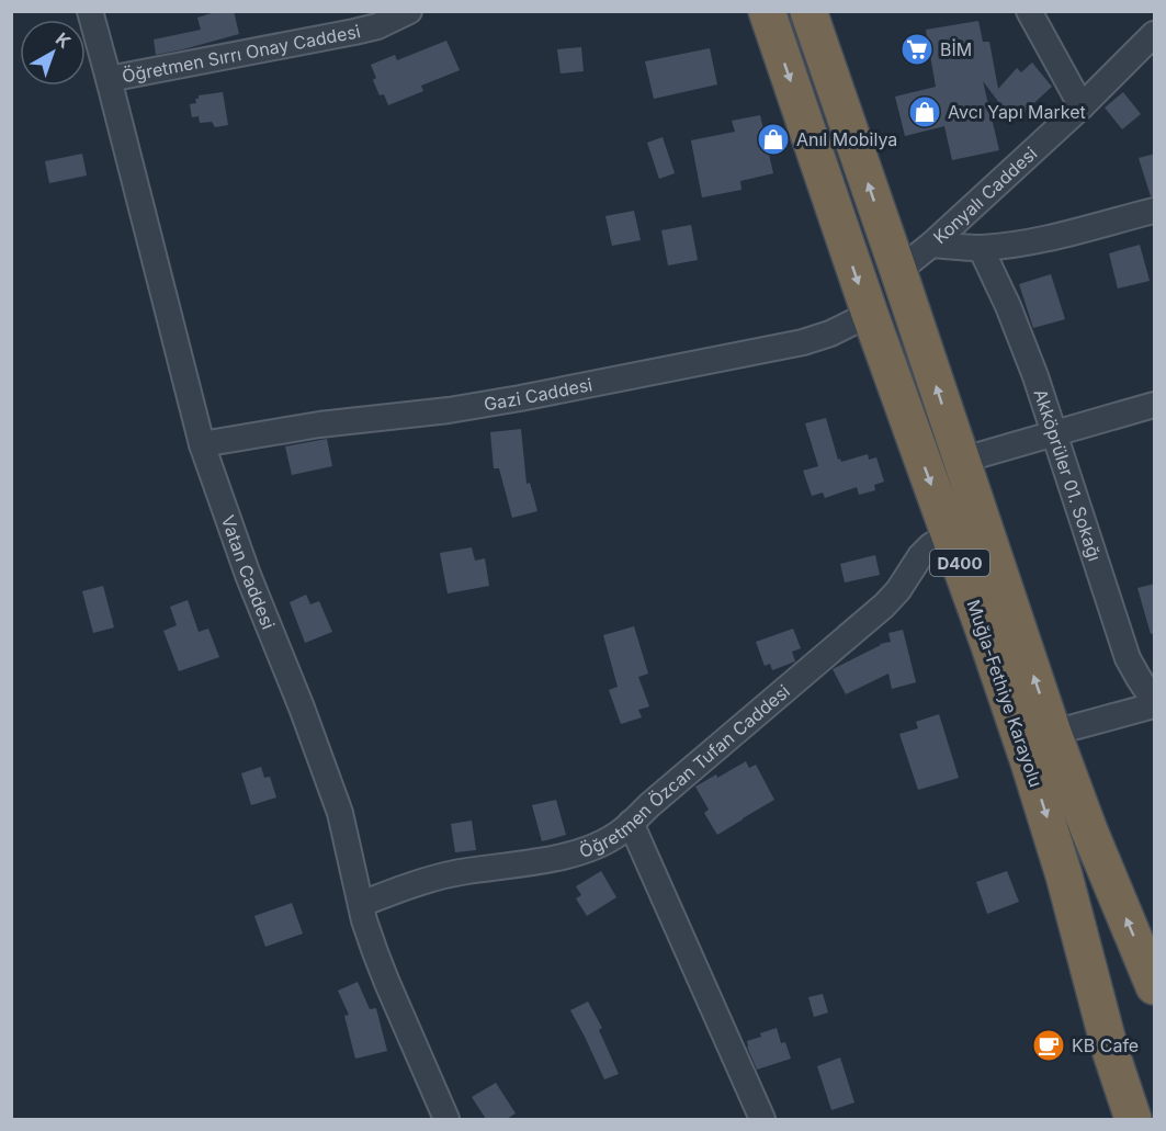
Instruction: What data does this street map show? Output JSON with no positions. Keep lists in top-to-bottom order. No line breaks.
{"streets":{"highway":["D400","Muğla-Fethiye Karayolu"],"street":["Öğretmen Sırrı Onay Caddesi","Konyalı Caddesi","Gazi Caddesi","Akköprüler 01. Sokağı","Vatan Caddesi","Öğretmen Özcan Tufan Caddesi"]},"crossings":[["Öğretmen Sırrı Onay Caddesi","Vatan Caddesi"],["Konyalı Caddesi","Muğla-Fethiye Karayolu"],["Gazi Caddesi","Vatan Caddesi"],["Gazi Caddesi","Muğla-Fethiye Karayolu"],["Vatan Caddesi","Öğretmen Özcan Tufan Caddesi"],["Muğla-Fethiye Karayolu","Öğretmen Özcan Tufan Caddesi"]],"places":{"supermarket":["BİM"],"shop":["Avcı Yapı Market","Anıl Mobilya"],"cafe":["KB Cafe"]},"north":"top right"}
